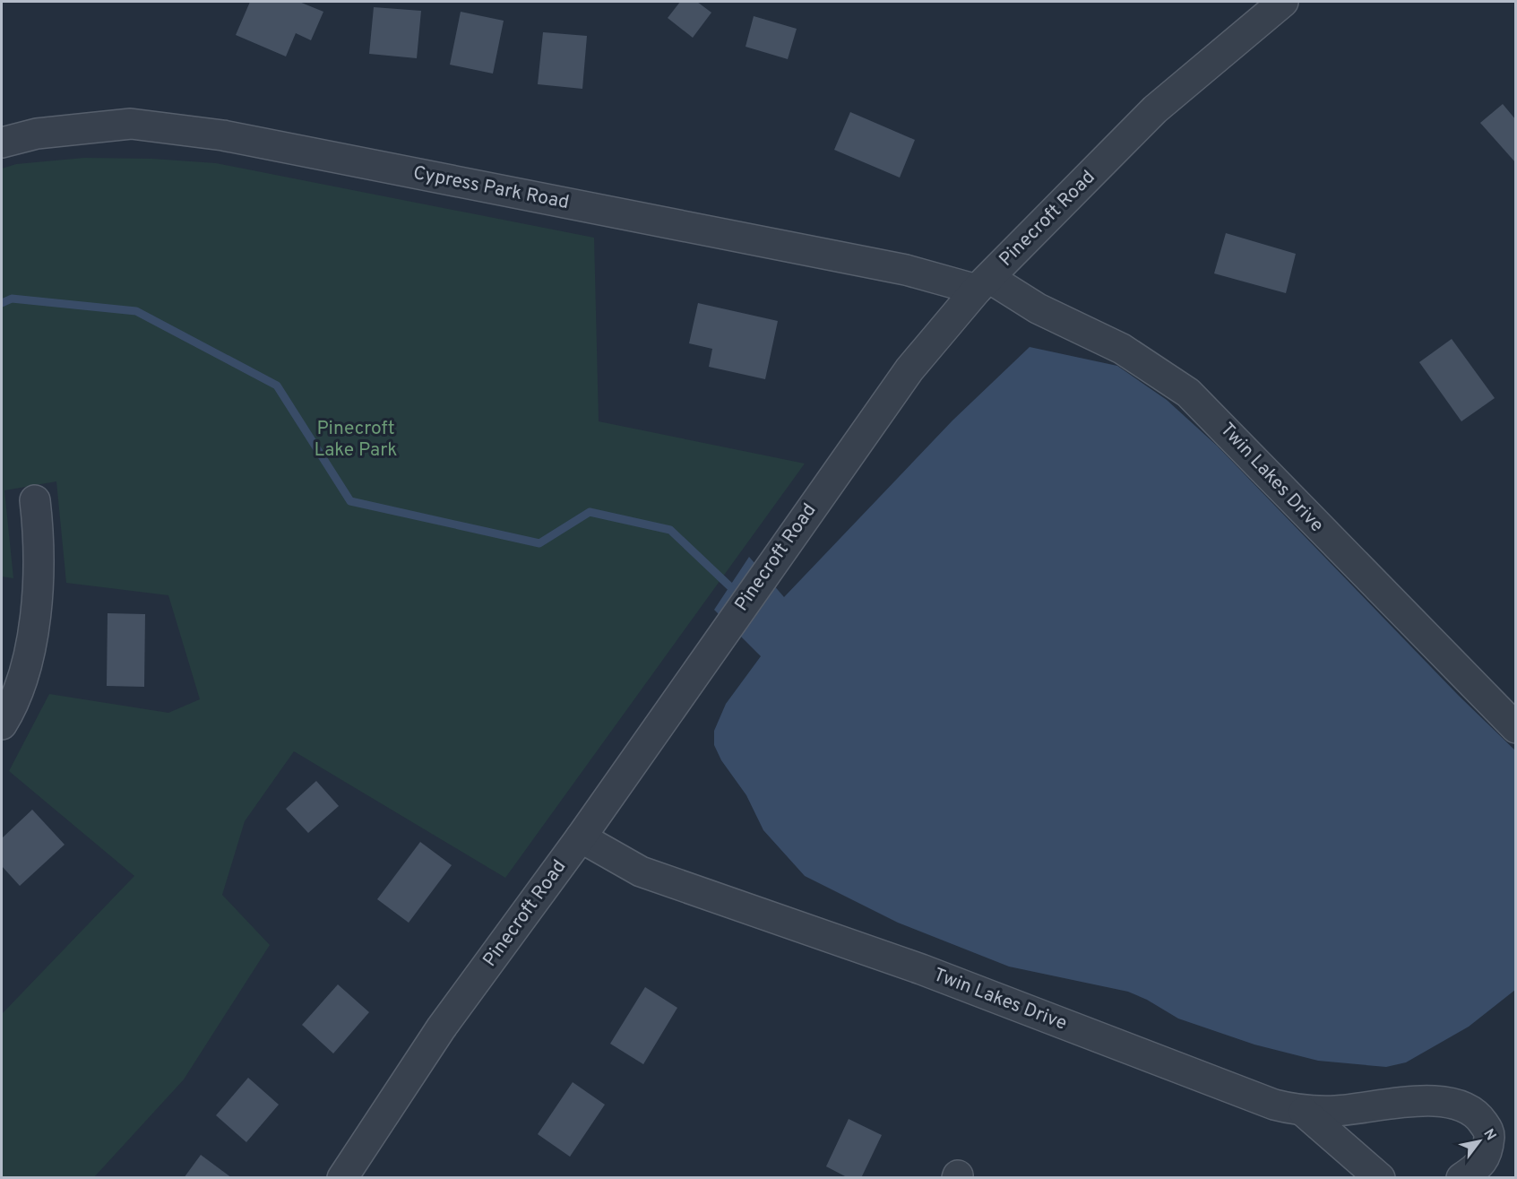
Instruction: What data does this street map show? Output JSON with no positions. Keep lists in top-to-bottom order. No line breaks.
{"streets":{"street":["Cypress Park Road","Pinecroft Road","Twin Lakes Drive"]},"crossings":[["Cypress Park Road","Pinecroft Road"],["Cypress Park Road","Twin Lakes Drive"],["Pinecroft Road","Twin Lakes Drive"]],"parks":["Pinecroft Lake Park"],"north":"top right"}
